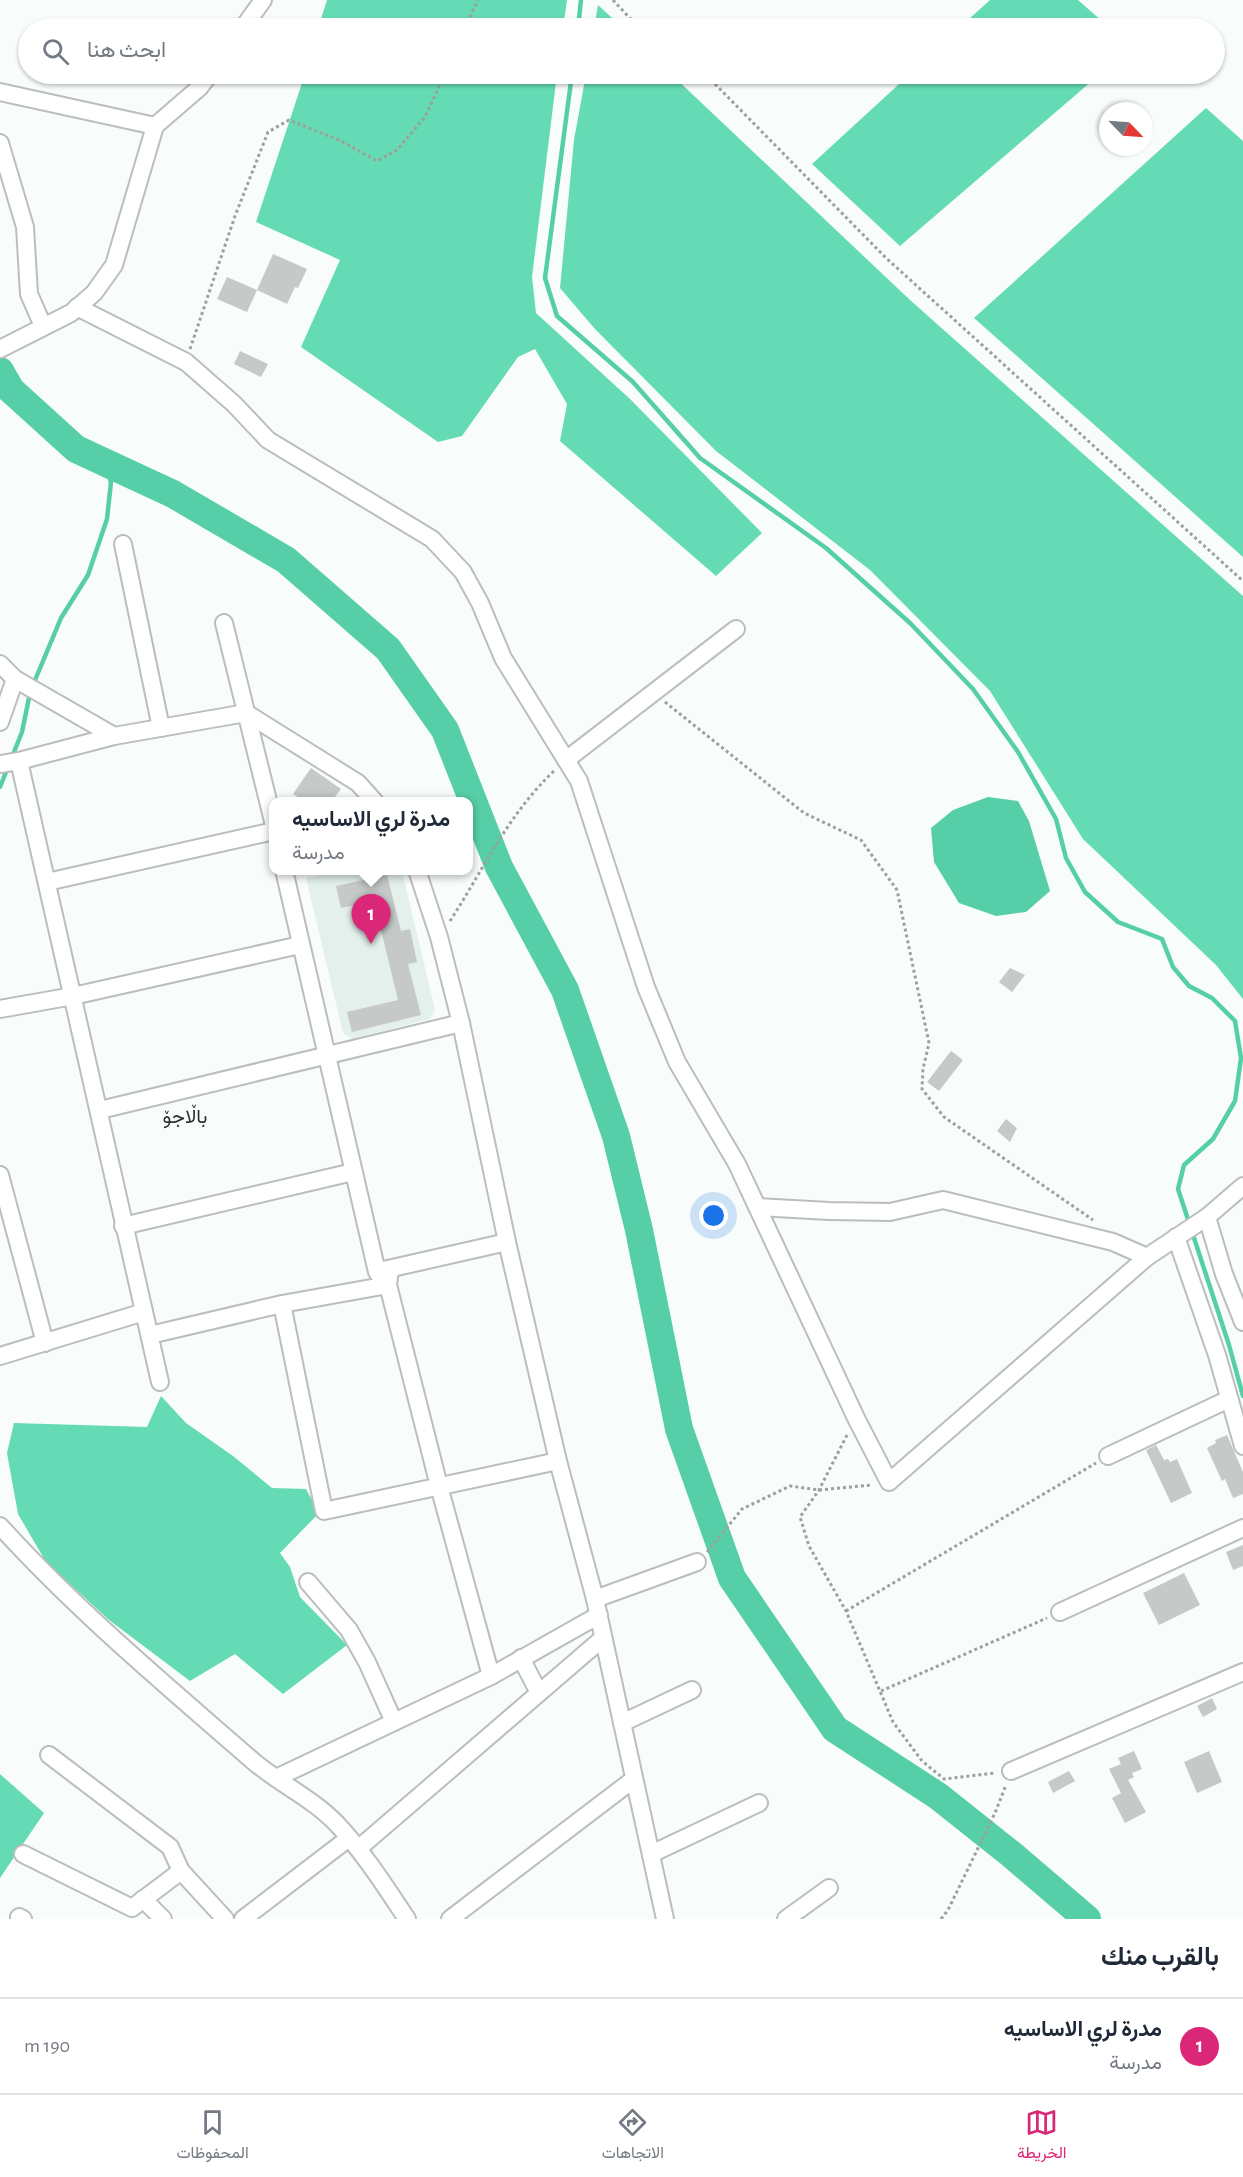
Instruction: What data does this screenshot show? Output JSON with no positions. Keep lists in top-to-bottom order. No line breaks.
{"districts":["باڵاجۆ"],"north":"bottom right","page":{"search":"ابحث هنا","popup":["مدرة لري الاساسیه","مدرسة"],"pins":"1","heading":"بالقرب منك","list":[{"mark":"1","name":"مدرة لري الاساسیه","note":"مدرسة","value":"190 m"}],"nav":["الخريطة","الاتجاهات","المحفوظات"]}}
